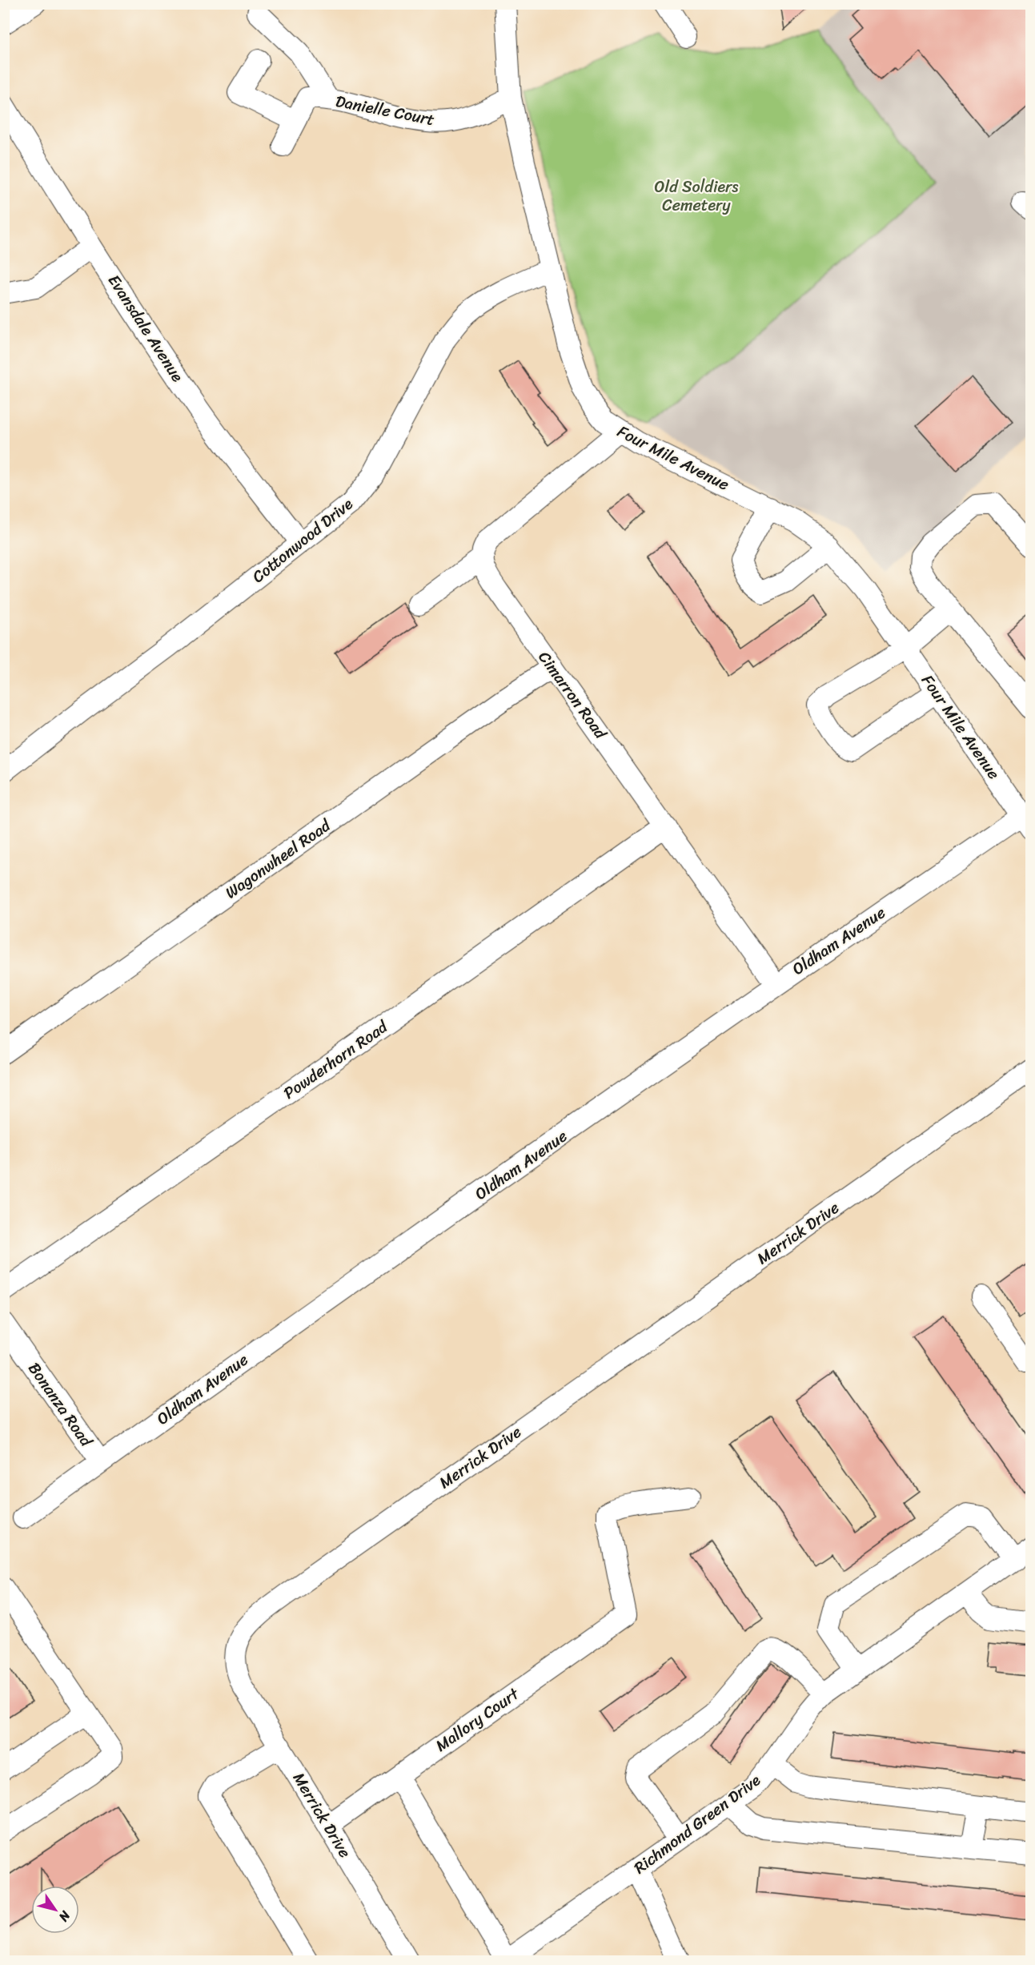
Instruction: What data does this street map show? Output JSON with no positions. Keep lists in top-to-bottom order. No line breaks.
{"streets":{"street":["Danielle Court","Evansdale Avenue","Four Mile Avenue","Cottonwood Drive","Cimarron Road","Wagonwheel Road","Oldham Avenue","Powderhorn Road","Merrick Drive","Bonanza Road","Mallory Court","Richmond Green Drive"]},"crossings":[["Danielle Court","Four Mile Avenue"],["Evansdale Avenue","Cottonwood Drive"],["Four Mile Avenue","Cottonwood Drive"],["Four Mile Avenue","Oldham Avenue"],["Cimarron Road","Wagonwheel Road"],["Cimarron Road","Oldham Avenue"],["Cimarron Road","Powderhorn Road"],["Oldham Avenue","Bonanza Road"],["Merrick Drive","Mallory Court"]],"parks":["Old Soldiers Cemetery"],"north":"bottom right"}
